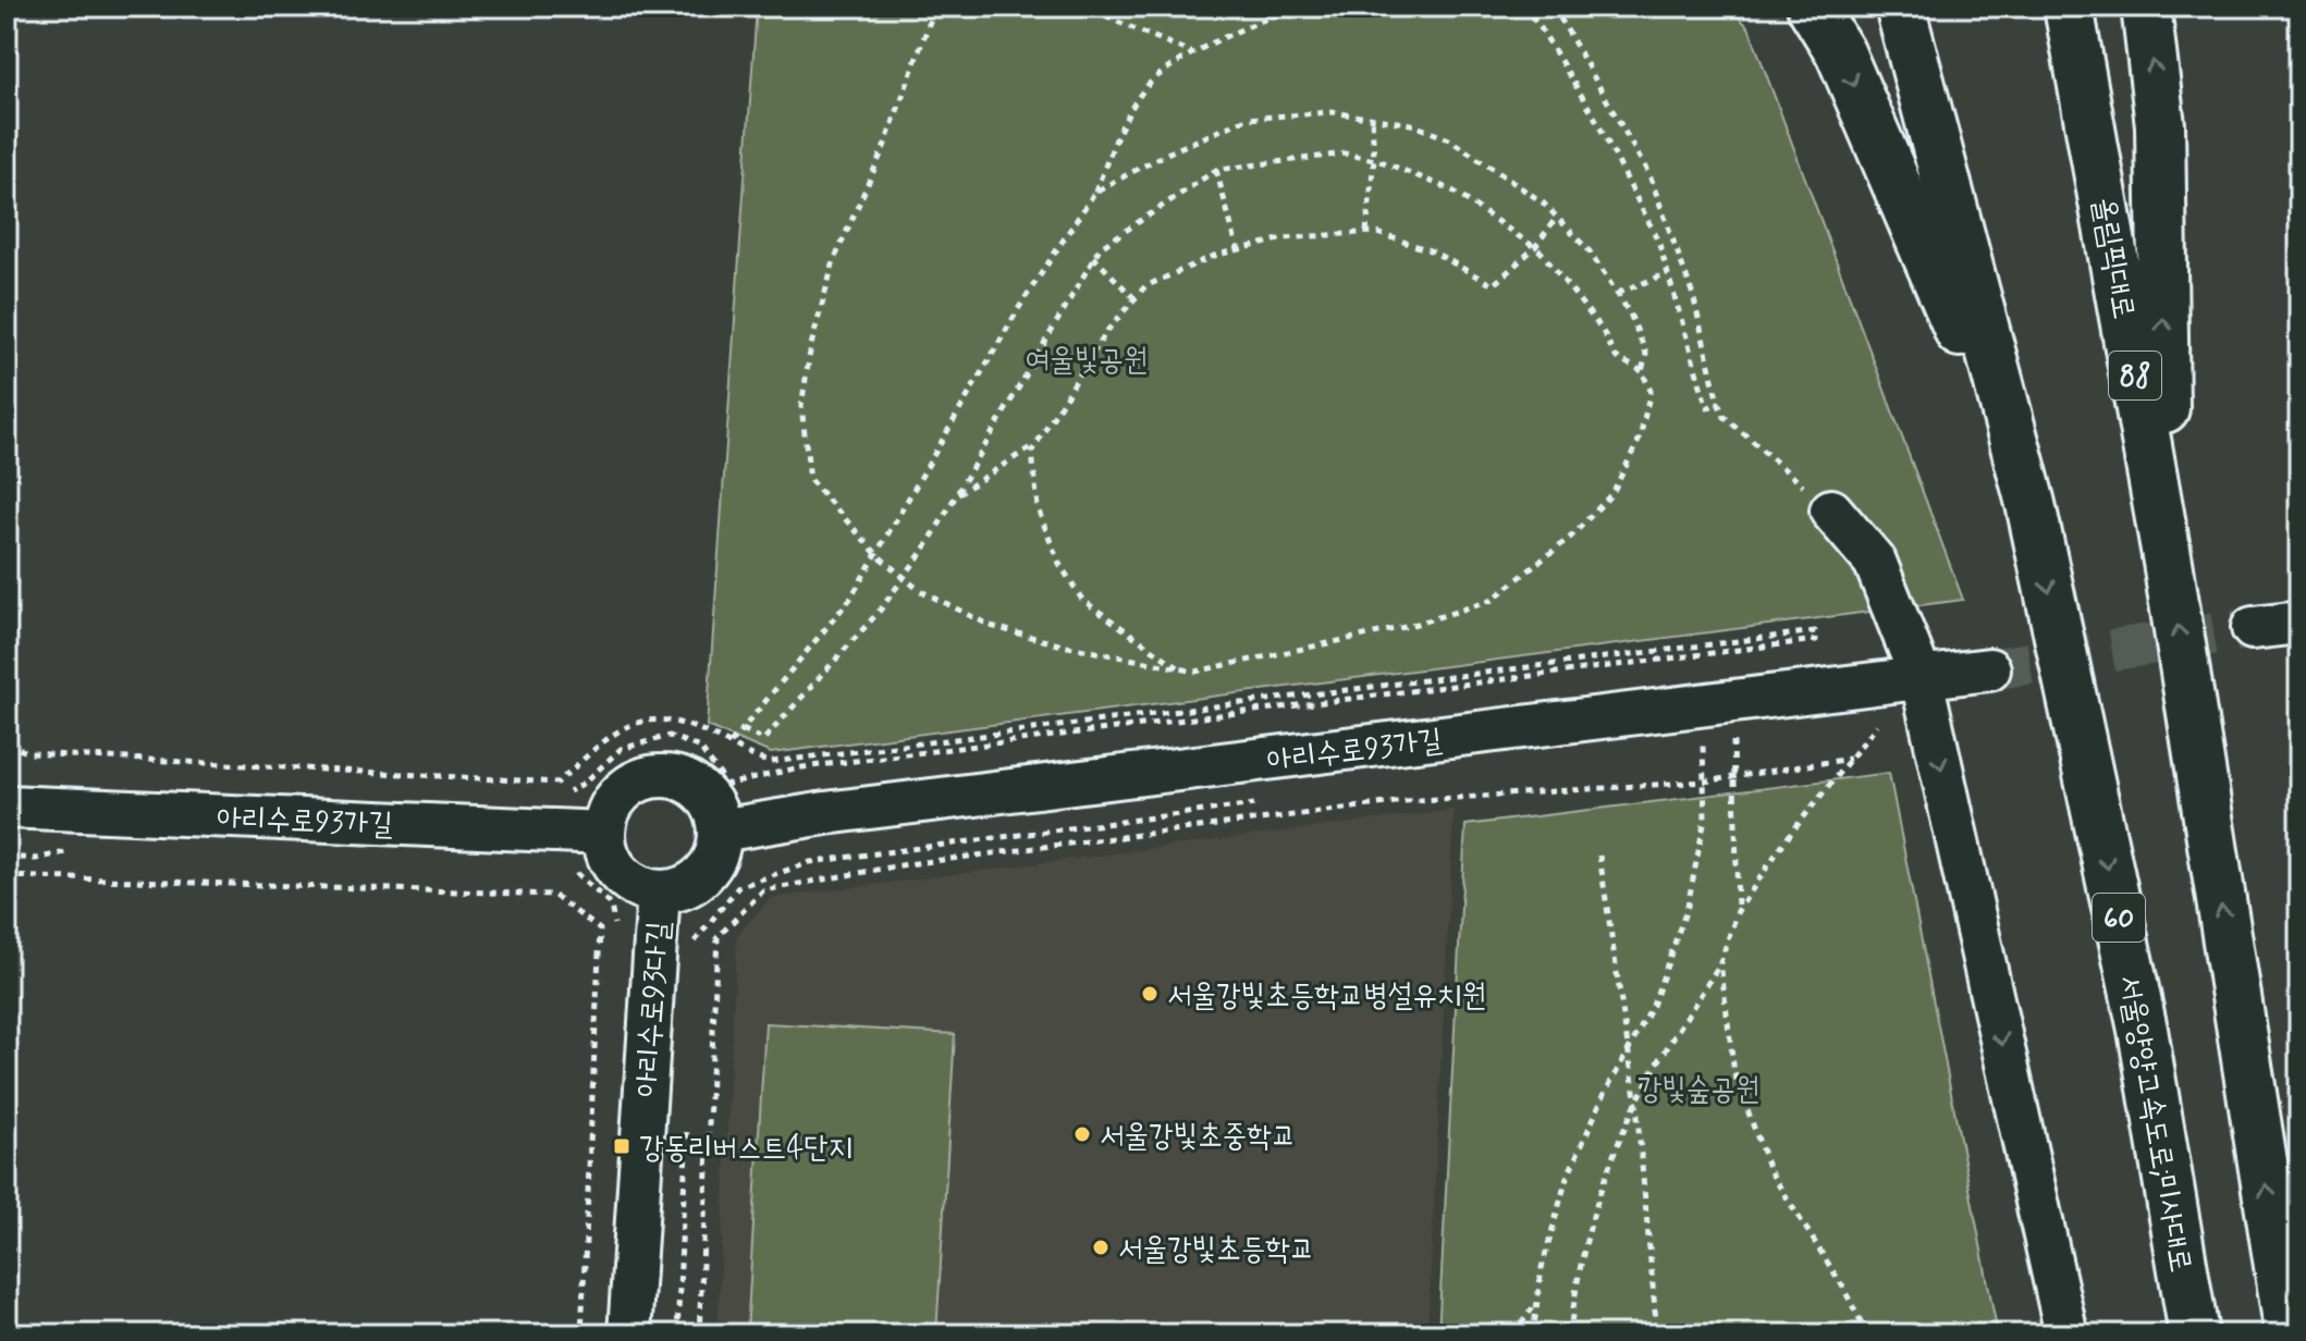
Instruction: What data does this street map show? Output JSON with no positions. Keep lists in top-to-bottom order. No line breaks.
{"streets":{"highway":["올림픽대로","88","60","서울양양고속도로;미사대로"],"street":["아리수로93가길","아리수로93다길"]},"crossings":[["아리수로93가길","아리수로93다길"]],"parks":["여울빛공원","강빛숲공원"],"places":{"other":["서울강빛초등학교병설유치원","서울강빛초중학교","서울강빛초등학교"],"transit":["강동리버스트4단지"]}}
